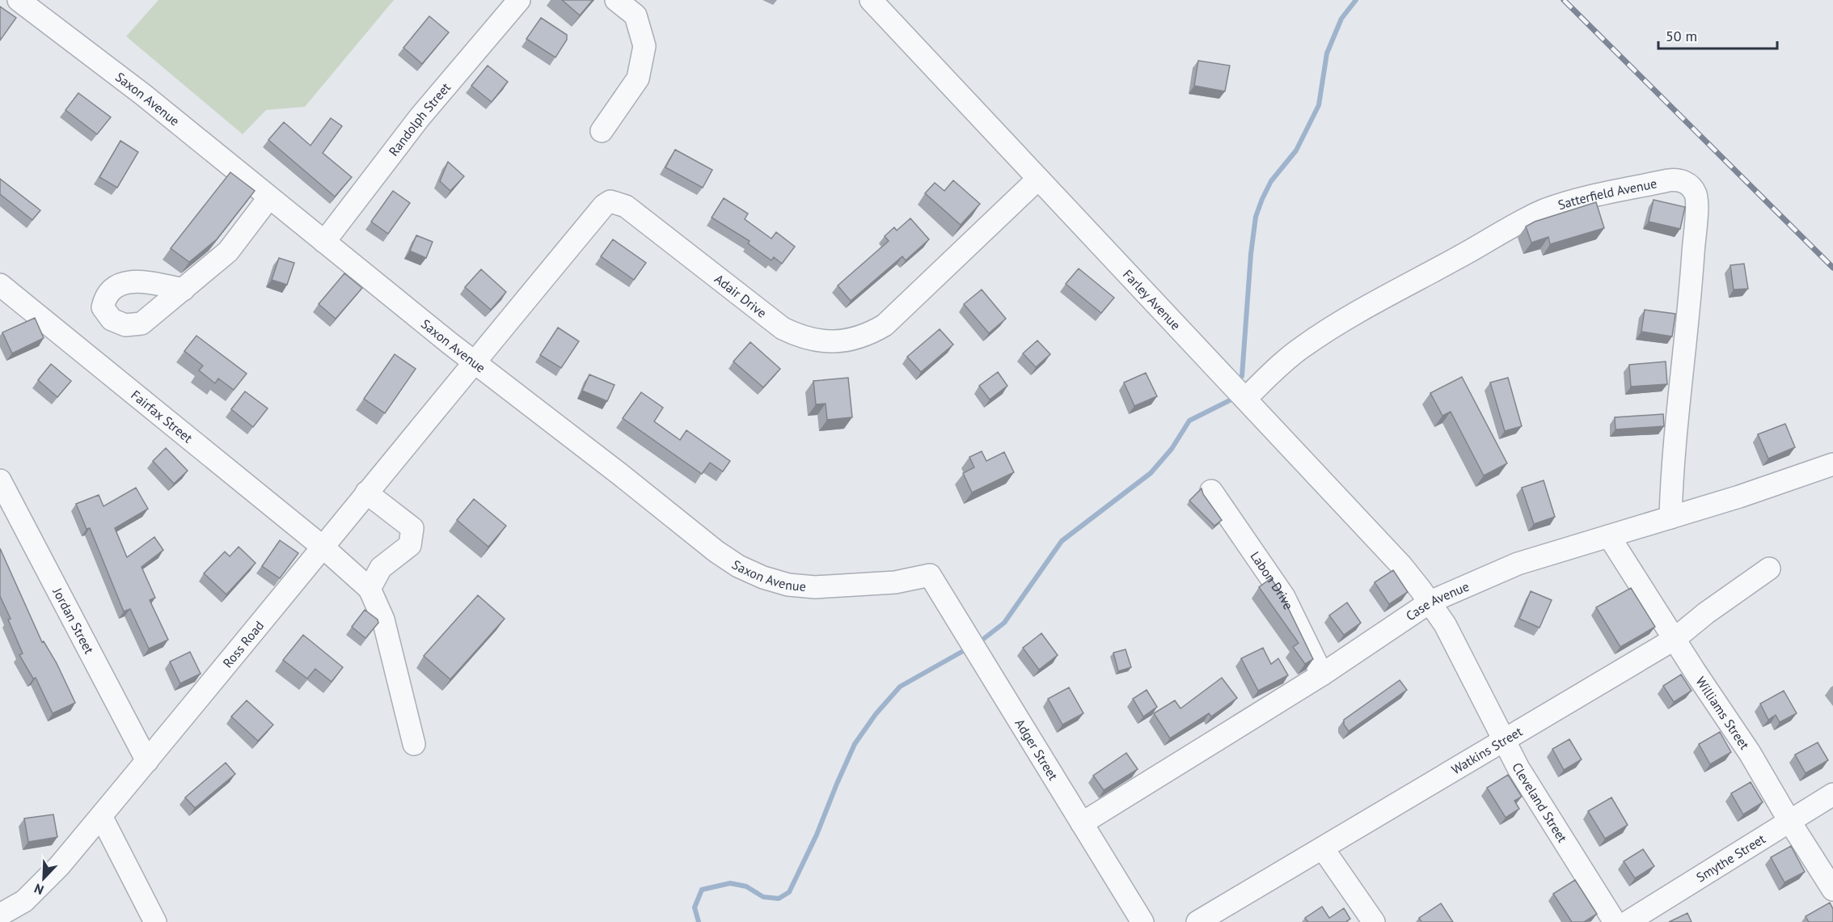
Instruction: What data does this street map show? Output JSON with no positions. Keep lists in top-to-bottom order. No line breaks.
{"streets":{"street":["Saxon Avenue","Randolph Street","Satterfield Avenue","Adair Drive","Farley Avenue","Fairfax Street","Labon Drive","Case Avenue","Jordan Street","Ross Road","Williams Street","Adger Street","Watkins Street","Cleveland Street","Smythe Street"]},"crossings":[["Saxon Avenue","Randolph Street"],["Saxon Avenue","Adair Drive"],["Saxon Avenue","Ross Road"],["Saxon Avenue","Adger Street"],["Satterfield Avenue","Farley Avenue"],["Satterfield Avenue","Case Avenue"],["Adair Drive","Farley Avenue"],["Adair Drive","Ross Road"],["Farley Avenue","Case Avenue"],["Farley Avenue","Cleveland Street"],["Fairfax Street","Ross Road"],["Labon Drive","Case Avenue"],["Case Avenue","Williams Street"],["Case Avenue","Adger Street"],["Case Avenue","Cleveland Street"],["Jordan Street","Ross Road"],["Williams Street","Watkins Street"],["Williams Street","Smythe Street"],["Watkins Street","Cleveland Street"]],"scale_bar":"50 m","north":"bottom left"}
